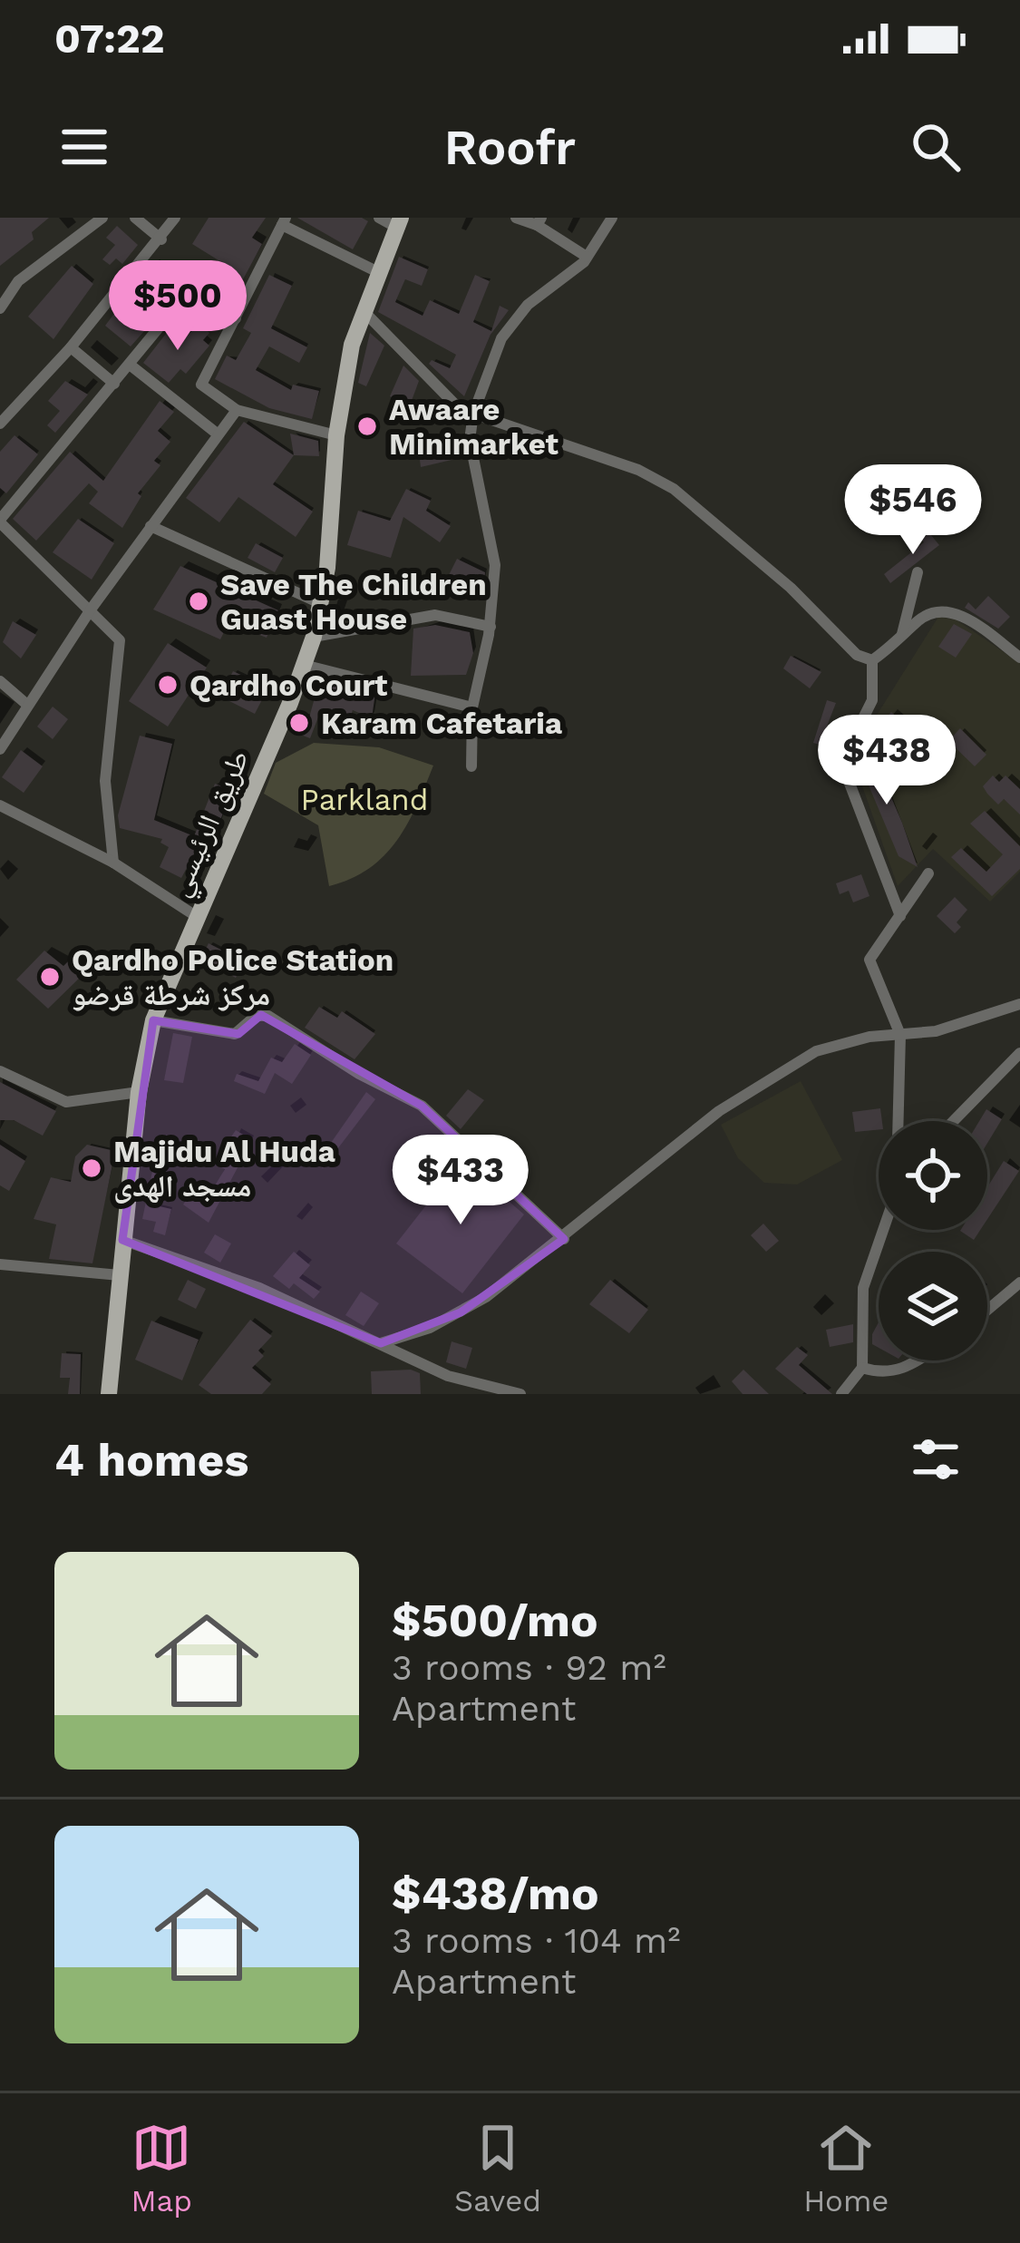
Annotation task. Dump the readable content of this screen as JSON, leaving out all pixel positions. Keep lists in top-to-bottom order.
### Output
{
  "streets": {
    "main road": ["طريق الرئيسي"]
  },
  "parks": ["Parkland"],
  "places": [
    "Awaare Minimarket",
    "Save The Children Guast House",
    "Qardho Court",
    "Karam Cafetaria",
    "Qardho Police Station مركز شرطة قرضو",
    "Majidu Al Huda مسجد الهدى"
  ],
  "page": {
    "status": "07:22",
    "header": "Roofr",
    "price": [
      "$500",
      "$546",
      "$438",
      "$433"
    ],
    "heading": "4 homes",
    "list": [
      {
        "name": "$500/mo",
        "note": "3 rooms · 92 m² · Apartment"
      },
      {
        "name": "$438/mo",
        "note": "3 rooms · 104 m² · Apartment"
      }
    ],
    "tabs": ["Map", "Saved", "Home"]
  }
}
